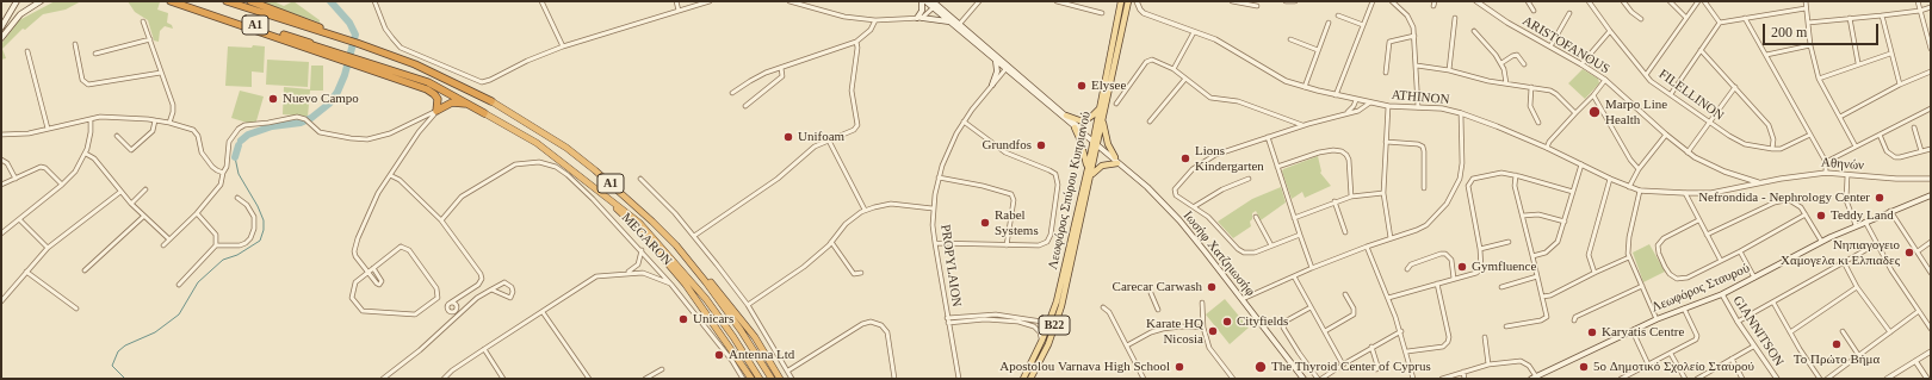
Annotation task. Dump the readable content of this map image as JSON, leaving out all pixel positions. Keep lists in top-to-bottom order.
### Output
{
  "streets": {
    "highway": ["A1"],
    "main road": [
      "Λεωφόρος Σπύρου Κυπριανού",
      "Ιωσήφ Χατζηιωσήφ",
      "Λεωφόρος Σταυρού",
      "B22"
    ],
    "street": [
      "ARISTOFANOUS",
      "FILELLINON",
      "ATHINON",
      "Αθηνών",
      "MEGARON",
      "PROPYLAION",
      "GIANNITSON"
    ]
  },
  "crossings": [
    ["ARISTOFANOUS", "ATHINON"],
    ["ARISTOFANOUS", "Αθηνών"],
    ["ATHINON", "Αθηνών"],
    ["Λεωφόρος Σπύρου Κυπριανού", "Ιωσήφ Χατζηιωσήφ"],
    ["Λεωφόρος Σταυρού", "GIANNITSON"]
  ],
  "places": [
    "Elysee",
    "Nuevo Campo",
    "Marpo Line Health",
    "Unifoam",
    "Grundfos",
    "Lions Kindergarten",
    "Nefrondida - Nephrology Center",
    "Teddy Land",
    "Rabel Systems",
    "Νηπιαγογειο Χαμογελα κι Ελπιαδες",
    "Gymfluence",
    "Carecar Carwash",
    "Unicars",
    "Cityfields",
    "Karate HQ Nicosia",
    "Karyatis Centre",
    "Το Πρώτο Βήμα",
    "Antenna Ltd",
    "Apostolou Varnava High School",
    "The Thyroid Center of Cyprus",
    "5ο Δημοτικό Σχολείο Σταυρού"
  ],
  "scale_bar": "200 m"
}
